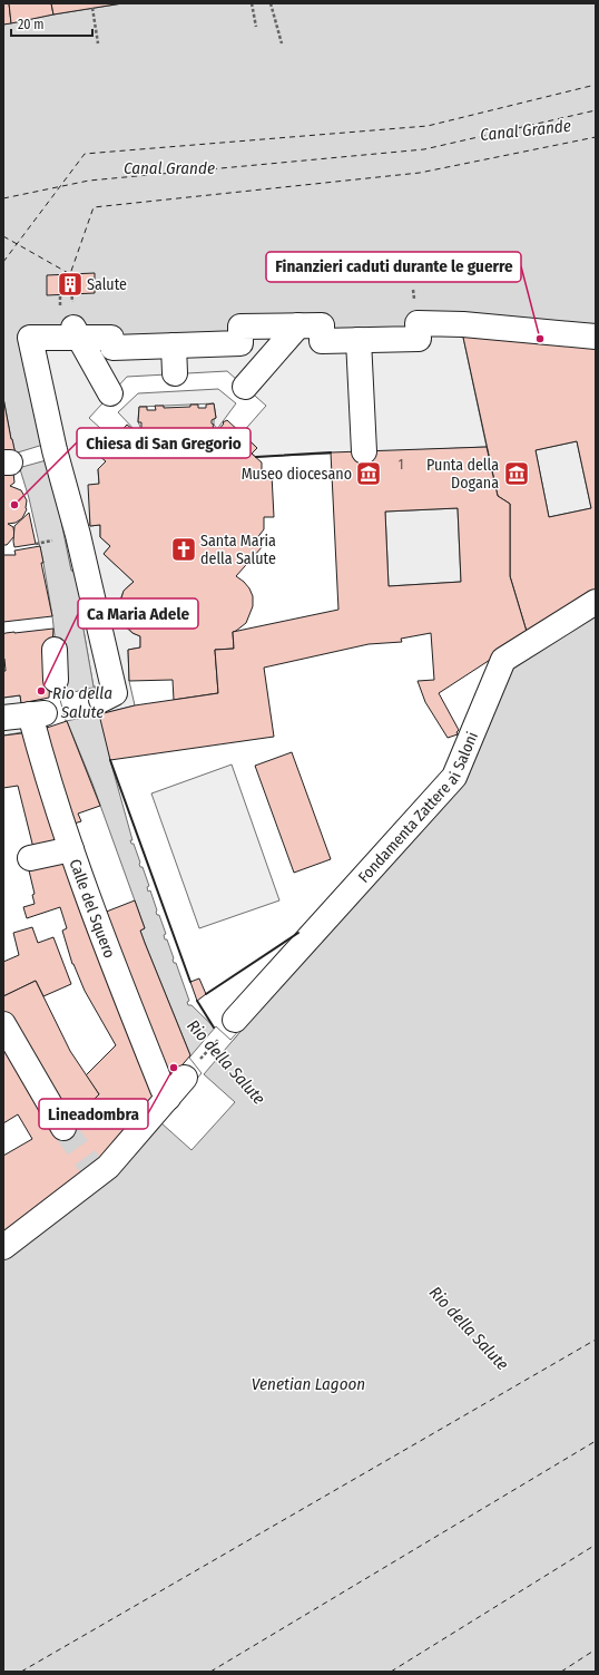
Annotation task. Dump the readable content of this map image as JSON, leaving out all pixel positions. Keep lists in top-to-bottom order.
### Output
{
  "streets": {
    "street": ["Fondamenta Zattere ai Saloni", "Calle del Squero"]
  },
  "water": ["Canal Grande", "Rio della Salute", "Venetian Lagoon"],
  "places": {
    "building": ["Salute"],
    "other": [
      "Finanzieri caduti durante le guerre",
      "Chiesa di San Gregorio",
      "Ca Maria Adele",
      "Lineadombra"
    ],
    "museum": ["Museo diocesano", "Punta della Dogana"],
    "church": ["Santa Maria della Salute"]
  },
  "house_numbers": ["1"],
  "scale_bar": "20 m"
}
